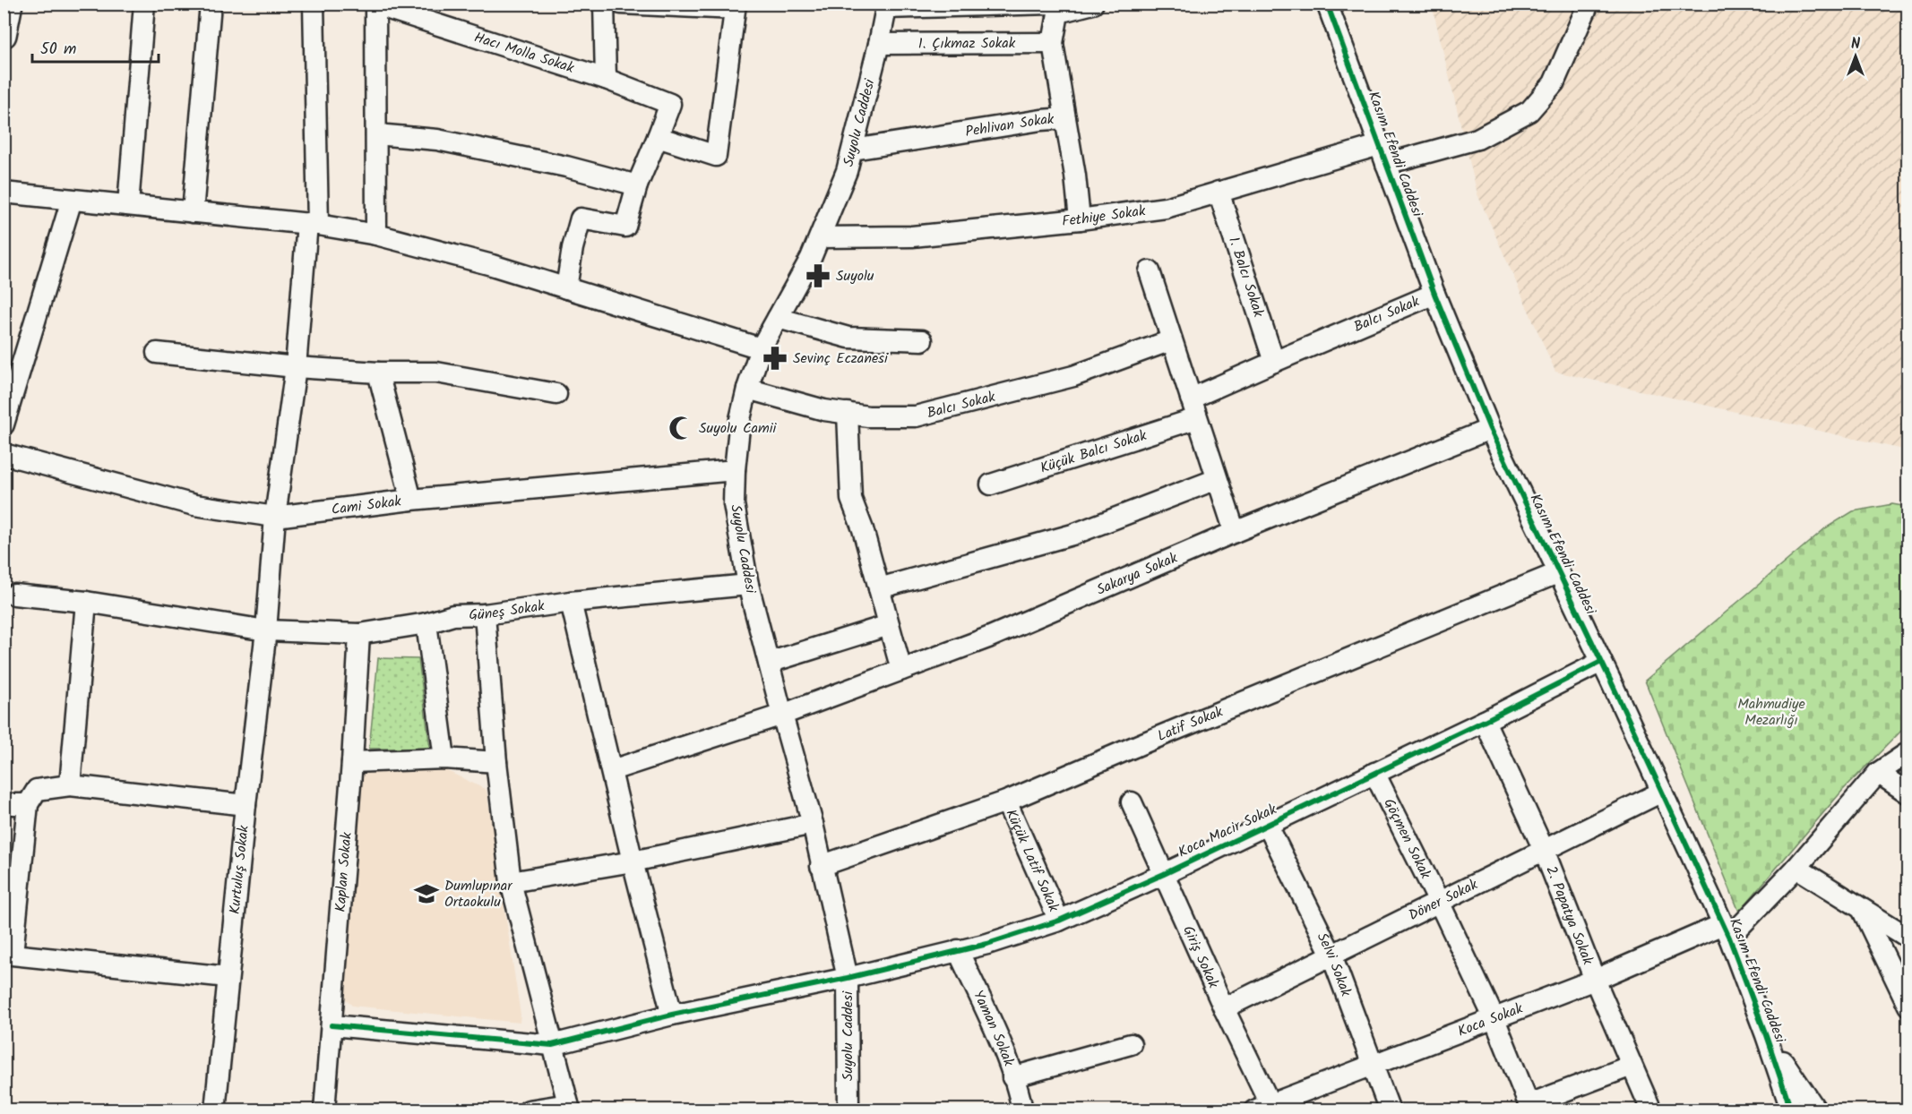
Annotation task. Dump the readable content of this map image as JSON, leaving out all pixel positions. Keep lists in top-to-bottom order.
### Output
{
  "streets": {
    "street": [
      "1. Çıkmaz Sokak",
      "Hacı Molla Sokak",
      "Suyolu Caddesi",
      "Pehlivan Sokak",
      "Kasım Efendi Caddesi",
      "Fethiye Sokak",
      "1. Balcı Sokak",
      "Balcı Sokak",
      "Küçük Balcı Sokak",
      "Cami Sokak",
      "Sakarya Sokak",
      "Güneş Sokak",
      "Latif Sokak",
      "Koca Macir Sokak",
      "Göçmen Sokak",
      "Küçük Latif Sokak",
      "Kurtuluş Sokak",
      "Kaplan Sokak",
      "Döner Sokak",
      "2. Papatya Sokak",
      "Giriş Sokak",
      "Selvi Sokak",
      "Koca Sokak",
      "Yaman Sokak"
    ]
  },
  "crossings": [
    ["1. Çıkmaz Sokak", "Suyolu Caddesi"],
    ["Suyolu Caddesi", "Pehlivan Sokak"],
    ["Suyolu Caddesi", "Fethiye Sokak"],
    ["Suyolu Caddesi", "Balcı Sokak"],
    ["Suyolu Caddesi", "Cami Sokak"],
    ["Suyolu Caddesi", "Sakarya Sokak"],
    ["Suyolu Caddesi", "Güneş Sokak"],
    ["Suyolu Caddesi", "Latif Sokak"],
    ["Suyolu Caddesi", "Koca Macir Sokak"],
    ["Pehlivan Sokak", "Fethiye Sokak"],
    ["Kasım Efendi Caddesi", "Fethiye Sokak"],
    ["Kasım Efendi Caddesi", "Balcı Sokak"],
    ["Kasım Efendi Caddesi", "Sakarya Sokak"],
    ["Kasım Efendi Caddesi", "Latif Sokak"],
    ["Kasım Efendi Caddesi", "Koca Macir Sokak"],
    ["Kasım Efendi Caddesi", "Döner Sokak"],
    ["Kasım Efendi Caddesi", "Koca Sokak"],
    ["Fethiye Sokak", "1. Balcı Sokak"],
    ["1. Balcı Sokak", "Balcı Sokak"],
    ["Cami Sokak", "Kurtuluş Sokak"],
    ["Güneş Sokak", "Kurtuluş Sokak"],
    ["Güneş Sokak", "Kaplan Sokak"],
    ["Latif Sokak", "Küçük Latif Sokak"],
    ["Koca Macir Sokak", "Göçmen Sokak"],
    ["Koca Macir Sokak", "Küçük Latif Sokak"],
    ["Koca Macir Sokak", "Kaplan Sokak"],
    ["Koca Macir Sokak", "2. Papatya Sokak"],
    ["Koca Macir Sokak", "Giriş Sokak"],
    ["Koca Macir Sokak", "Selvi Sokak"],
    ["Koca Macir Sokak", "Yaman Sokak"],
    ["Göçmen Sokak", "Döner Sokak"],
    ["Göçmen Sokak", "Koca Sokak"],
    ["Döner Sokak", "2. Papatya Sokak"],
    ["Döner Sokak", "Giriş Sokak"],
    ["Döner Sokak", "Selvi Sokak"],
    ["2. Papatya Sokak", "Koca Sokak"],
    ["Giriş Sokak", "Koca Sokak"],
    ["Selvi Sokak", "Koca Sokak"]
  ],
  "parks": ["Mahmudiye Mezarlığı"],
  "places": {
    "pharmacy": ["Suyolu", "Sevinç Eczanesi"],
    "mosque": ["Suyolu Camii"],
    "school or university": ["Dumlupınar Ortaokulu"]
  },
  "scale_bar": "50 m",
  "north": "top"
}
